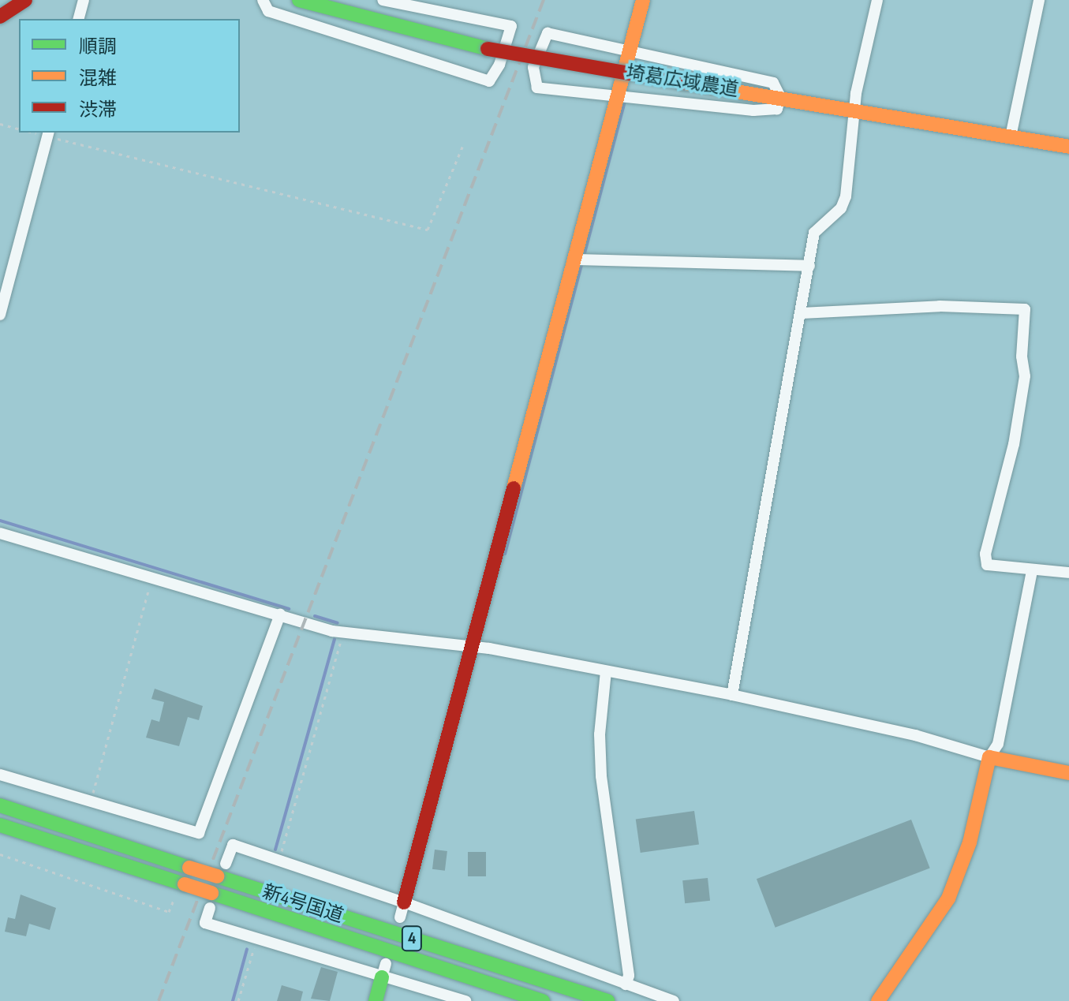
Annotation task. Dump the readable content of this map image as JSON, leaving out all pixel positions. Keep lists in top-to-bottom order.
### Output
{
  "streets": {
    "main road": ["埼葛広域農道", "新4号国道", "4"]
  },
  "legend": ["順調", "混雑", "渋滞"]
}
